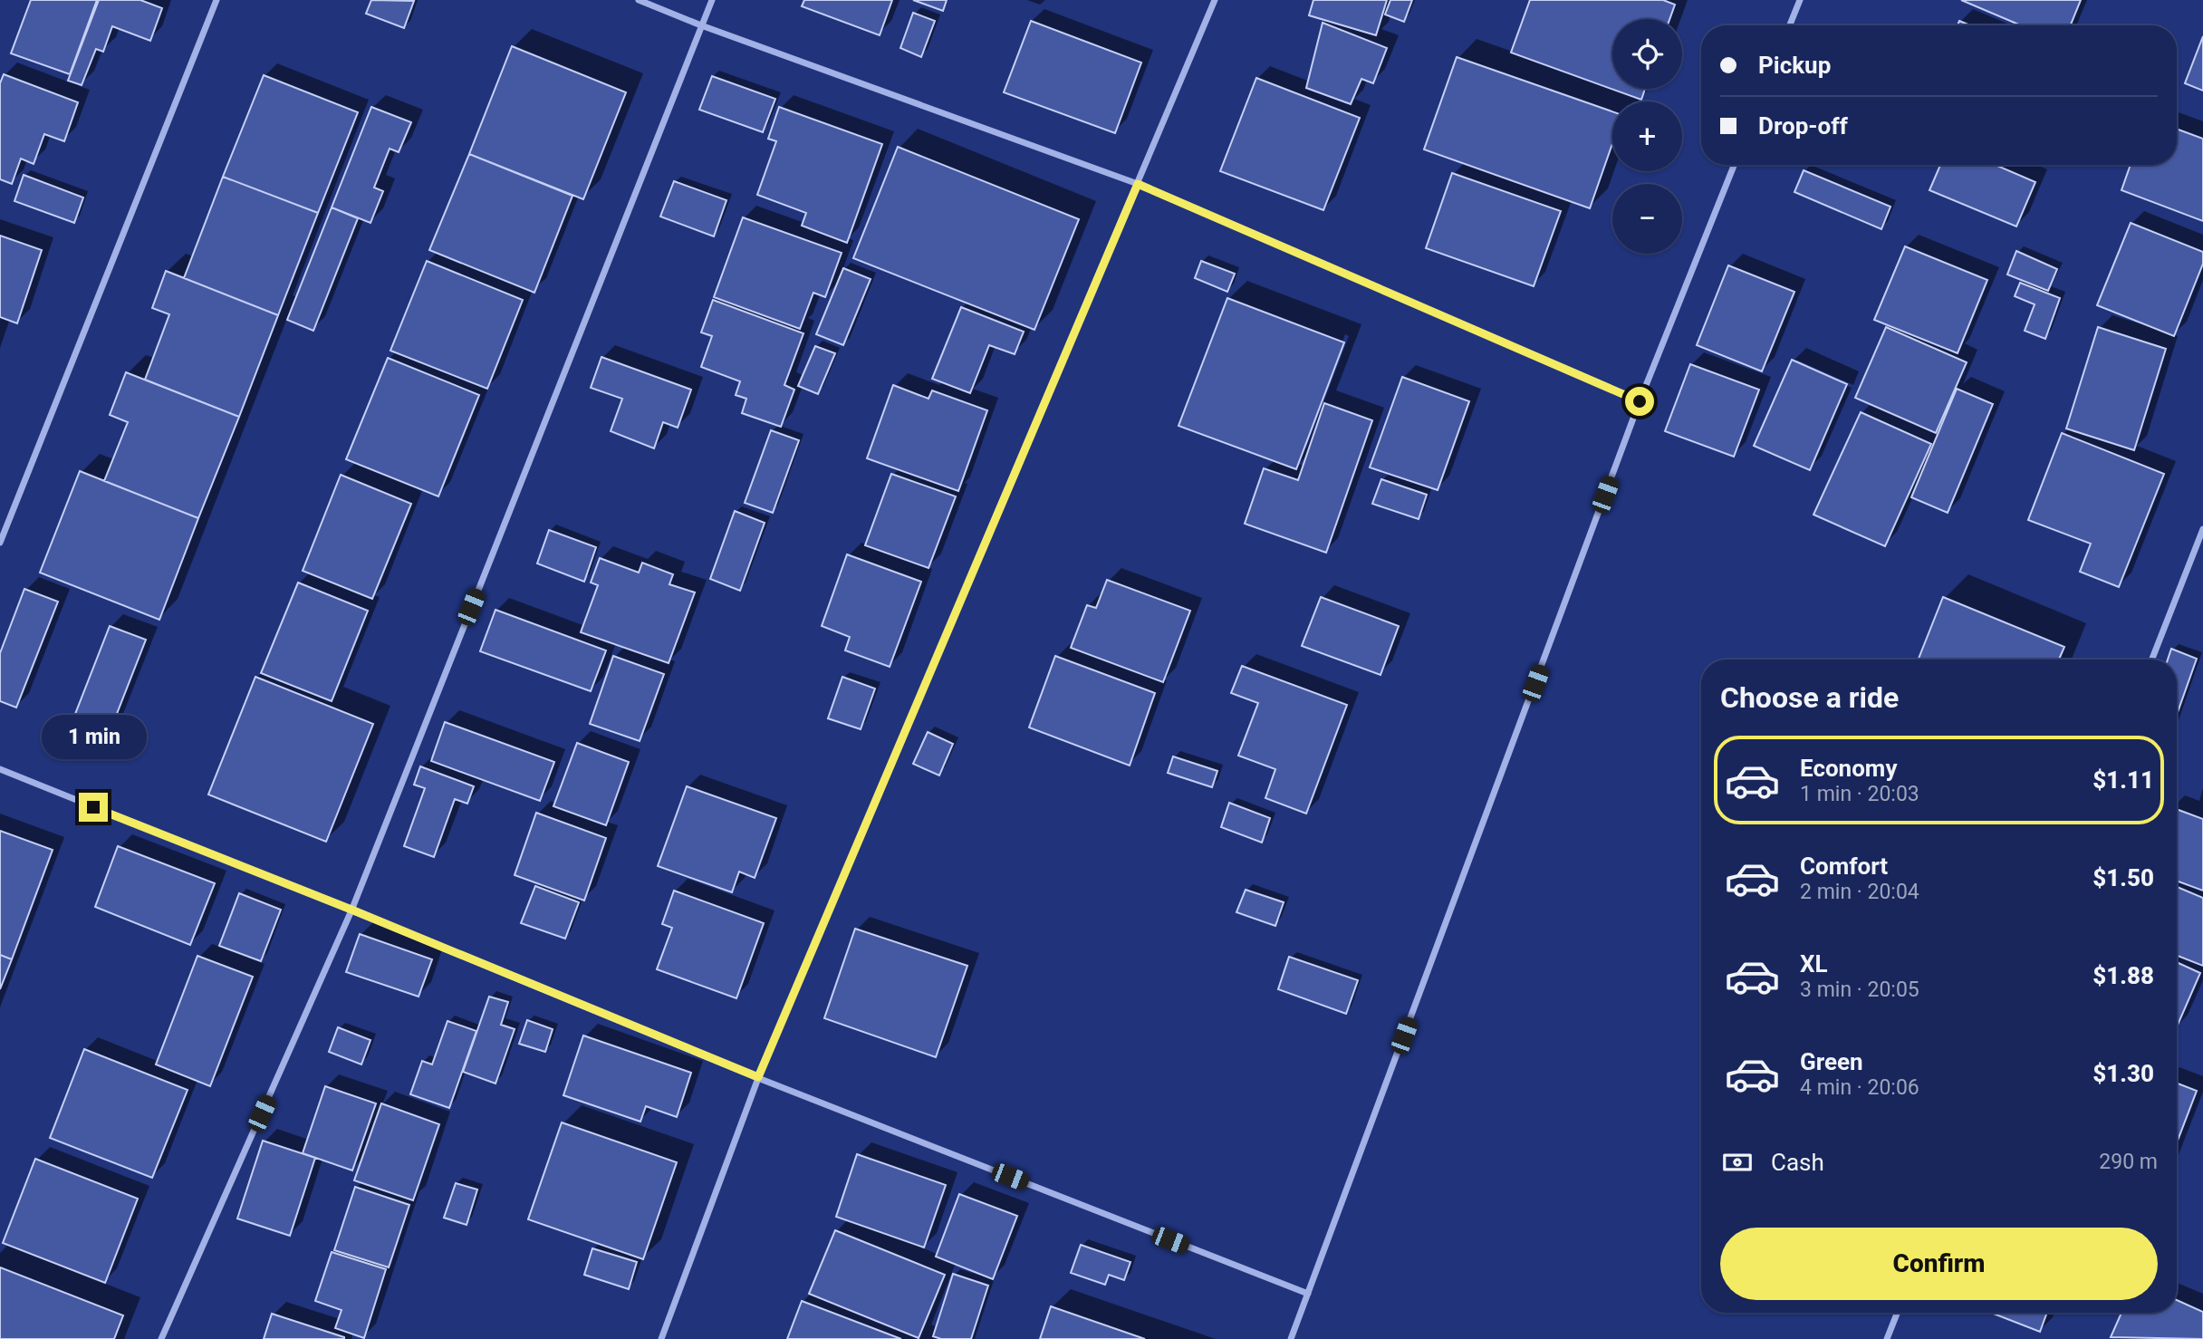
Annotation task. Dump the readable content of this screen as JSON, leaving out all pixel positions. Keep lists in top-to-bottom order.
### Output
{
  "page": {
    "map_buttons": ["+", "−"],
    "banner": ["Pickup", "Drop-off"],
    "heading": "Choose a ride",
    "bubble": "1 min",
    "list": [
      {
        "name": "Economy",
        "note": "1 min · 20:03",
        "value": "$1.11"
      },
      {
        "name": "Comfort",
        "note": "2 min · 20:04",
        "value": "$1.50"
      },
      {
        "name": "XL",
        "note": "3 min · 20:05",
        "value": "$1.88"
      },
      {
        "name": "Green",
        "note": "4 min · 20:06",
        "value": "$1.30"
      }
    ],
    "pay": ["Cash", "290 m"],
    "buttons": "Confirm"
  }
}
